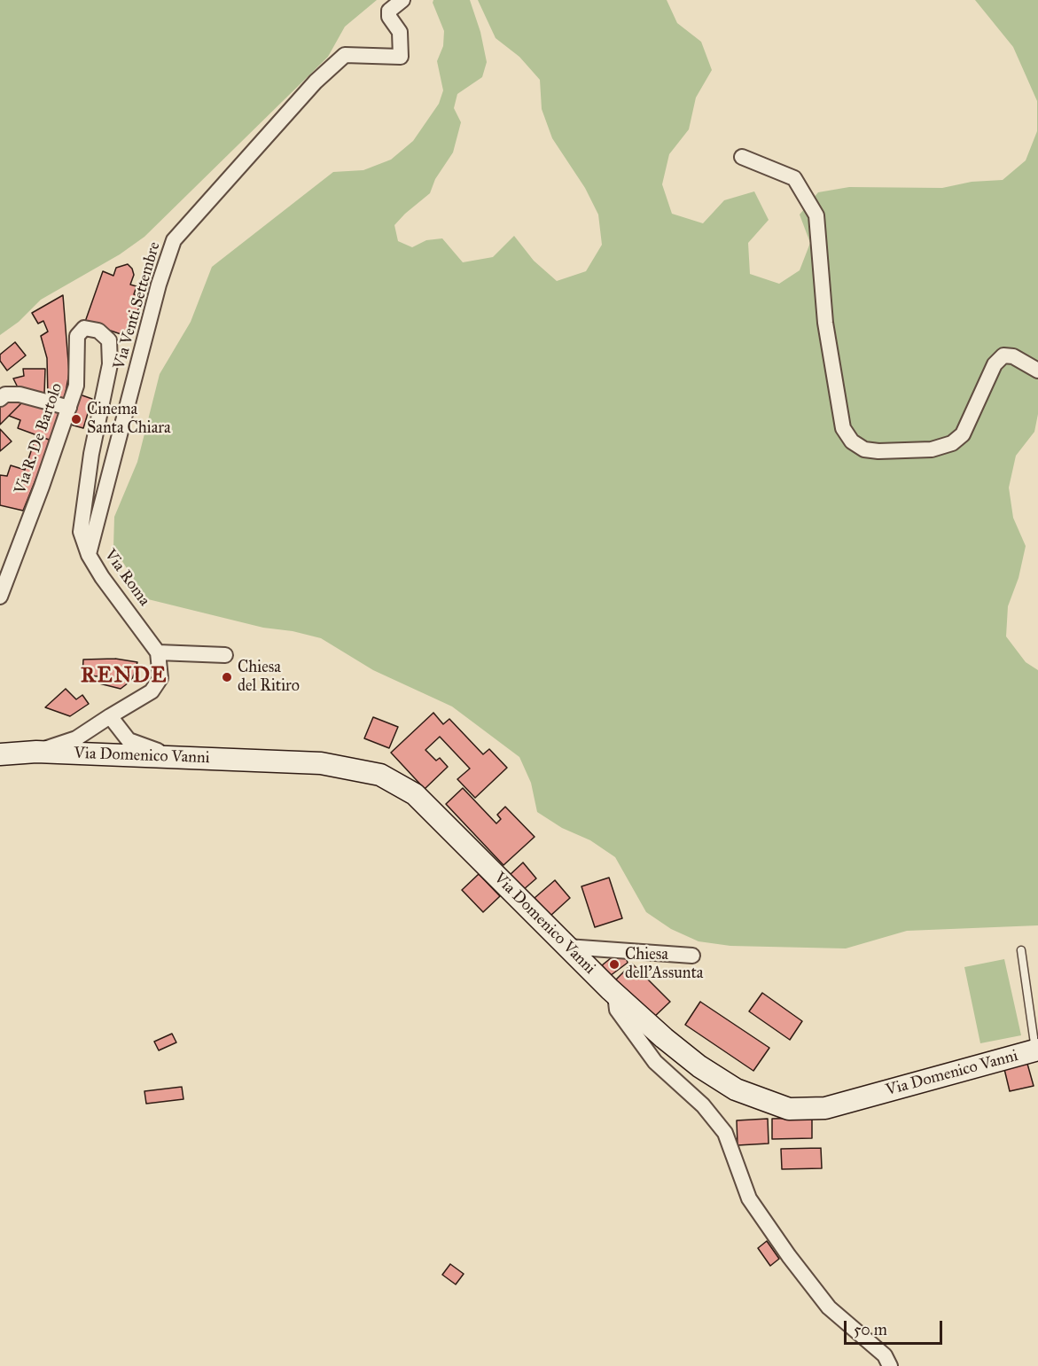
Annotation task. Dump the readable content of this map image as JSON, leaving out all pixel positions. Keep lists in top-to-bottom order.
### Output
{
  "streets": {
    "main road": ["Via Domenico Vanni"],
    "street": ["Via Venti Settembre", "Via R. De Bartolo", "Via Roma"]
  },
  "crossings": [
    ["Via Venti Settembre", "Via Roma"],
    ["Via R. De Bartolo", "Via Roma"]
  ],
  "districts": ["RENDE"],
  "places": ["Cinema Santa Chiara", "Chiesa del Ritiro", "Chiesa dell'Assunta"],
  "scale_bar": "50 m"
}
